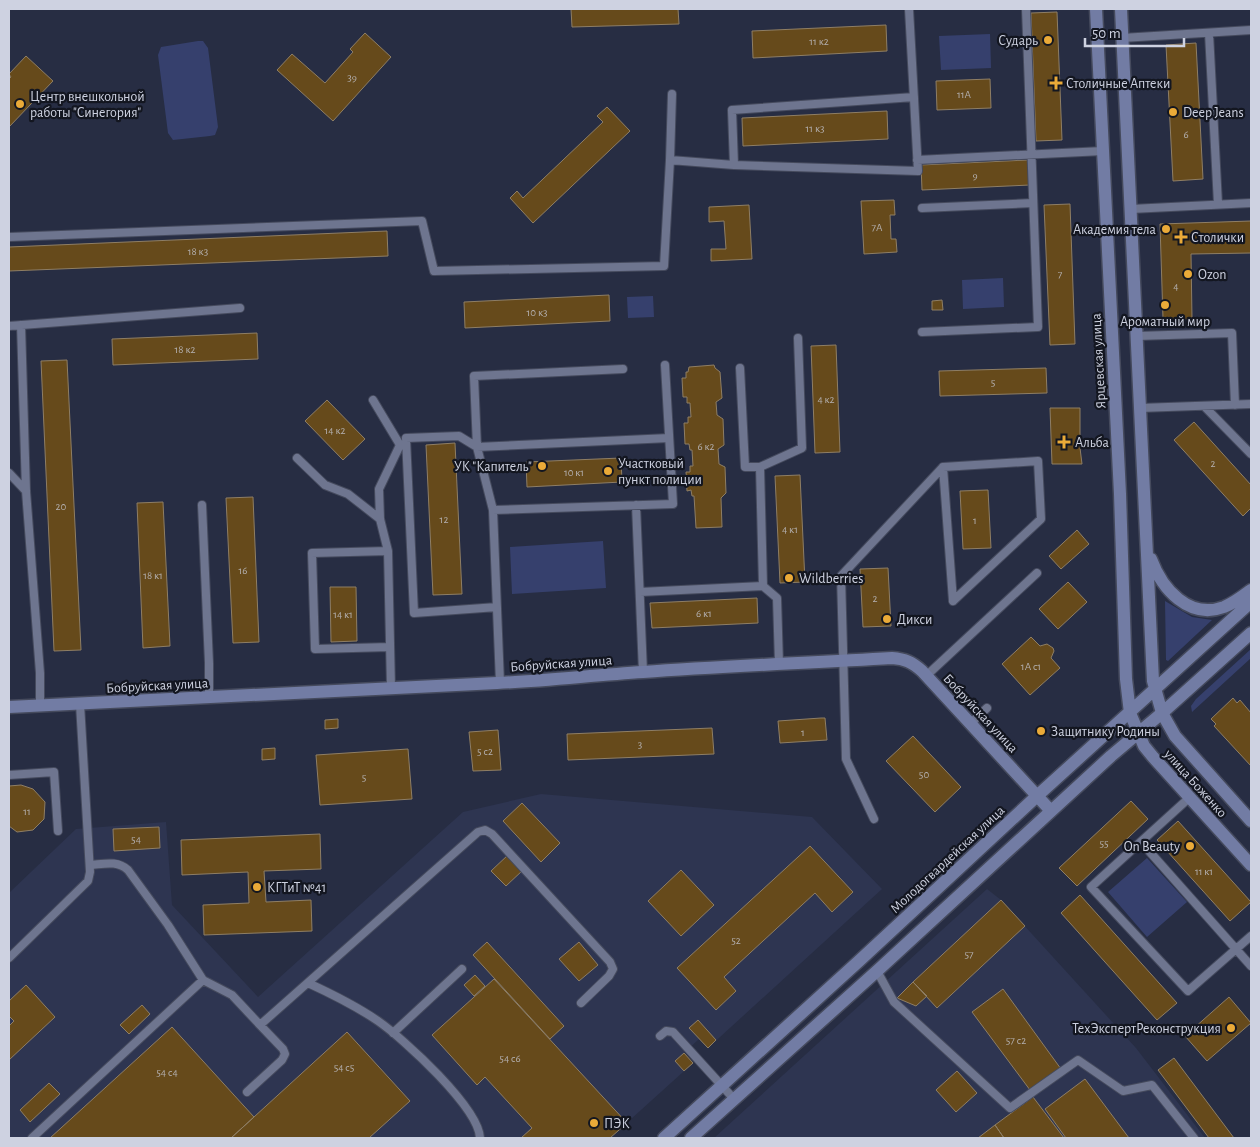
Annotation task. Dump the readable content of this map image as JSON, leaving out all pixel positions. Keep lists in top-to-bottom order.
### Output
{
  "streets": {
    "main road": [
      "Ярцевская улица",
      "Бобруйская улица",
      "улица Боженко",
      "Молодогвардейская улица"
    ]
  },
  "crossings": [
    ["Ярцевская улица", "улица Боженко"],
    ["Ярцевская улица", "Молодогвардейская улица"],
    ["Бобруйская улица", "Молодогвардейская улица"],
    ["улица Боженко", "Молодогвардейская улица"]
  ],
  "places": {
    "other": [
      "Сударь",
      "Центр внешкольной работы \"Синегория\"",
      "Deep Jeans",
      "Академия тела",
      "Ozon",
      "Ароматный мир",
      "УК \"Капитель\"",
      "Участковый пункт полиции",
      "Wildberries",
      "Дикси",
      "Защитнику Родины",
      "On Beauty",
      "КГТиТ №41",
      "ТехЭкспертРеконструкция",
      "ПЭК"
    ],
    "health": ["Столичные Аптеки", "Столички", "Альба"]
  },
  "house_numbers": [
    "11 к2",
    "39",
    "11А",
    "11 к3",
    "6",
    "9",
    "7А",
    "18 к3",
    "7",
    "4",
    "10 к3",
    "18 к2",
    "5",
    "4 к2",
    "14 к2",
    "6 к2",
    "2",
    "10 к1",
    "20",
    "12",
    "1",
    "4 к1",
    "16",
    "18 к1",
    "2",
    "6 к1",
    "14 к1",
    "1А с1",
    "1",
    "3",
    "5 с2",
    "50",
    "5",
    "11",
    "54",
    "55",
    "11 к1",
    "52",
    "57",
    "57 с2",
    "54 с6",
    "54 с5",
    "54 с4"
  ],
  "scale_bar": "50 m"
}
